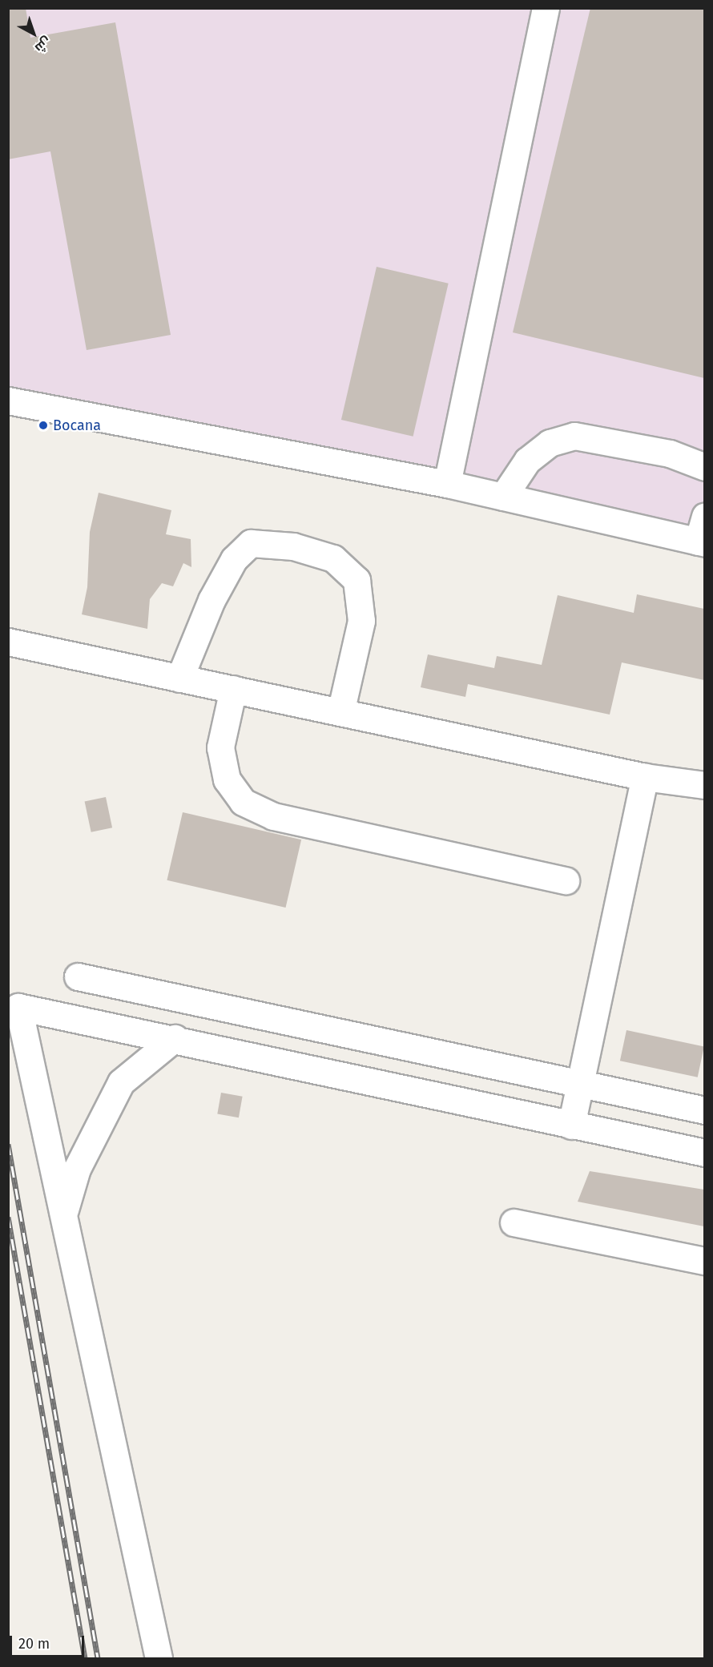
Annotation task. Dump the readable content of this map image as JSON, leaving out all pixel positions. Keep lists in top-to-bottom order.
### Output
{
  "places": ["Bocana"],
  "scale_bar": "20 m",
  "north": "bottom right"
}
